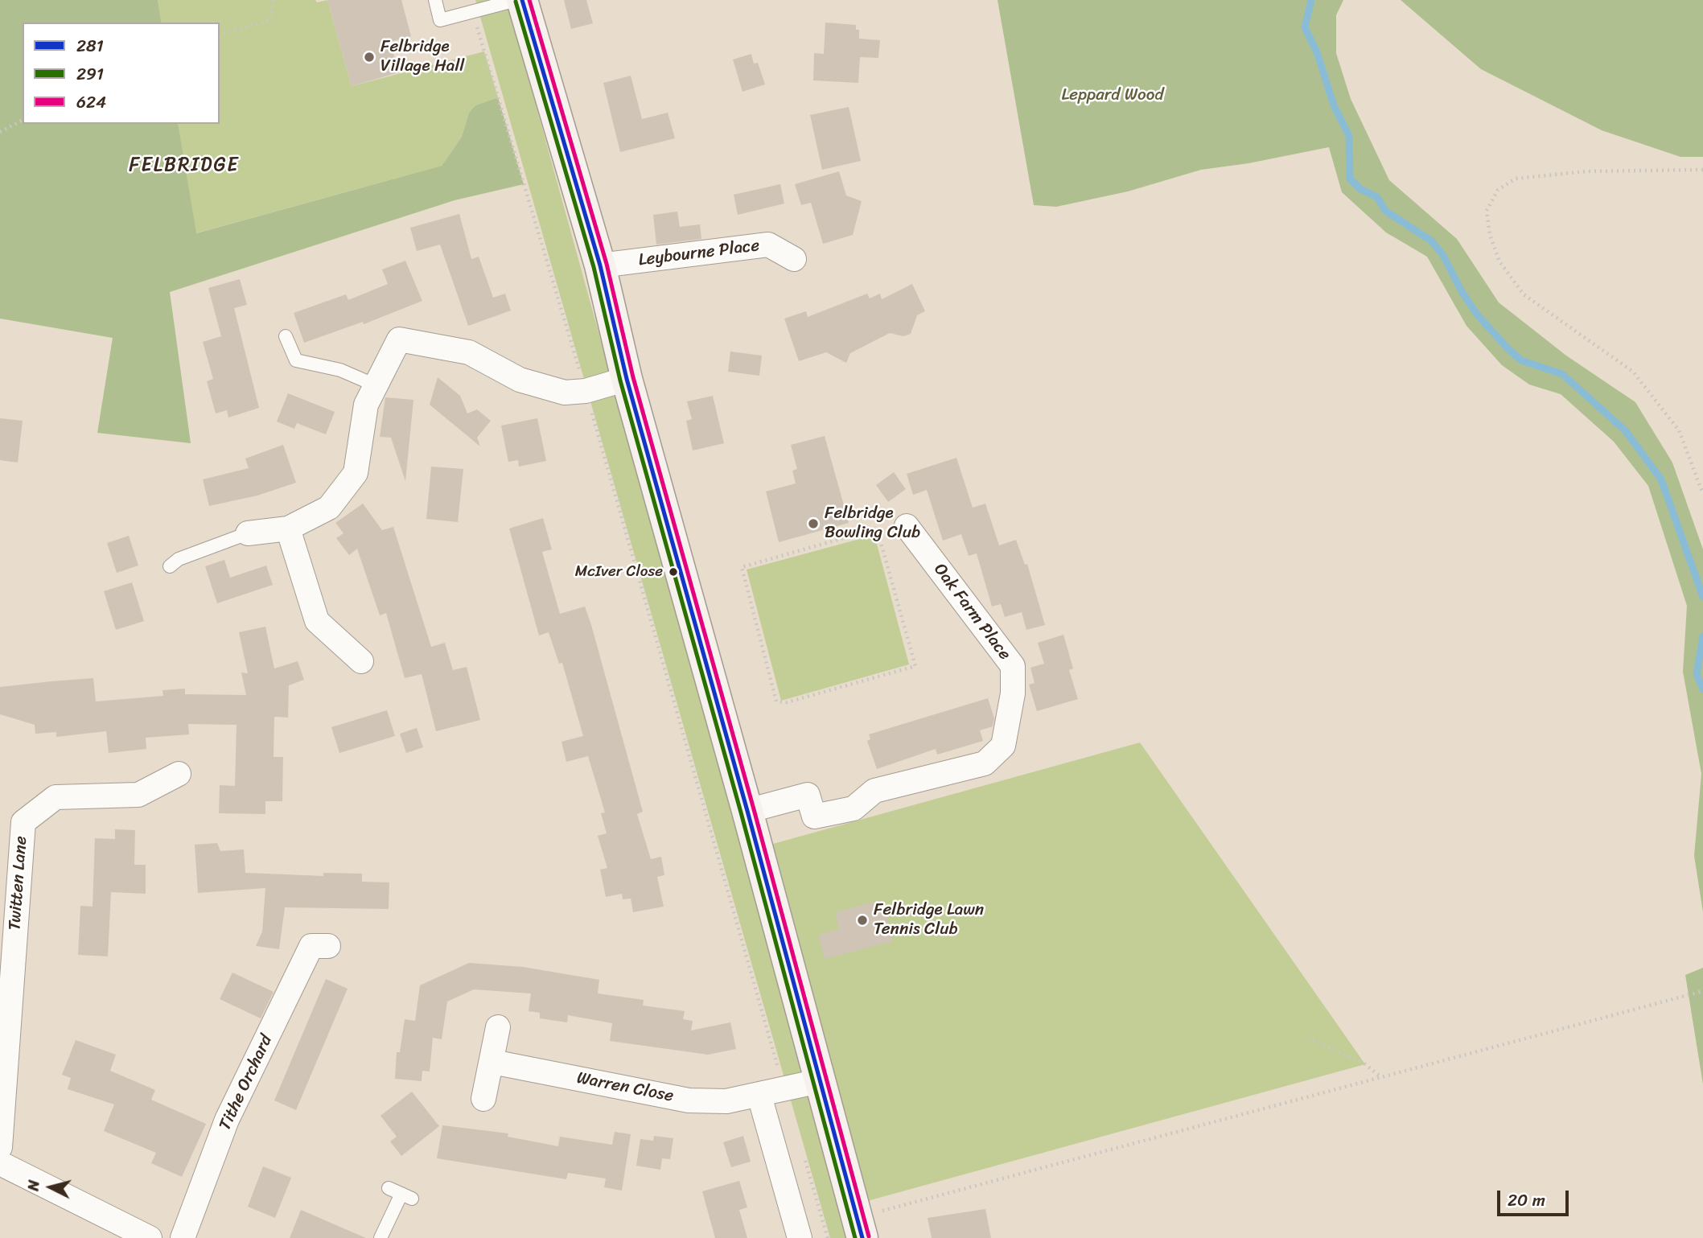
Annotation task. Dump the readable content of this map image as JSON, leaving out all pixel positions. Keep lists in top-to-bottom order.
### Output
{
  "streets": {
    "street": [
      "Leybourne Place",
      "Oak Farm Place",
      "Twitten Lane",
      "Tithe Orchard",
      "Warren Close"
    ]
  },
  "districts": ["FELBRIDGE"],
  "parks": ["Leppard Wood"],
  "places": [
    "Felbridge Village Hall",
    "Felbridge Bowling Club",
    "McIver Close",
    "Felbridge Lawn Tennis Club"
  ],
  "lines": ["transit line 281", "transit line 624", "transit line 291"],
  "legend": ["281", "291", "624"],
  "scale_bar": "20 m",
  "north": "left"
}
